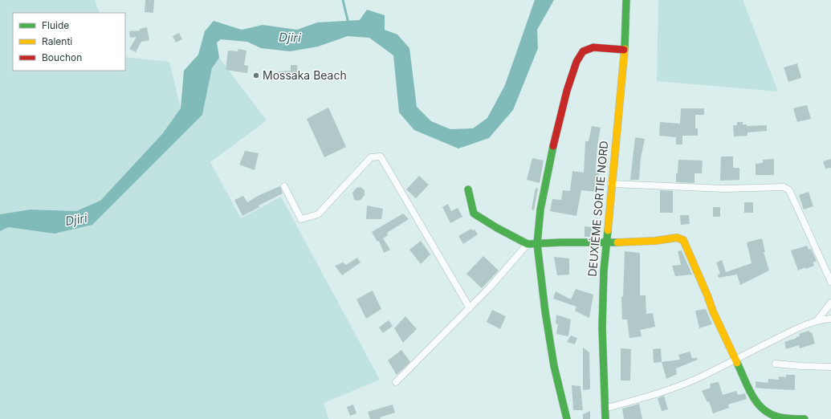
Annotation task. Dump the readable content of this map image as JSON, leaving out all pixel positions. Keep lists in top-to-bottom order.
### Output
{
  "streets": {
    "street": ["DEUXIÈME SORTIE NORD"]
  },
  "water": ["Djiri"],
  "places": ["Mossaka Beach"],
  "legend": ["Fluide", "Ralenti", "Bouchon"]
}
